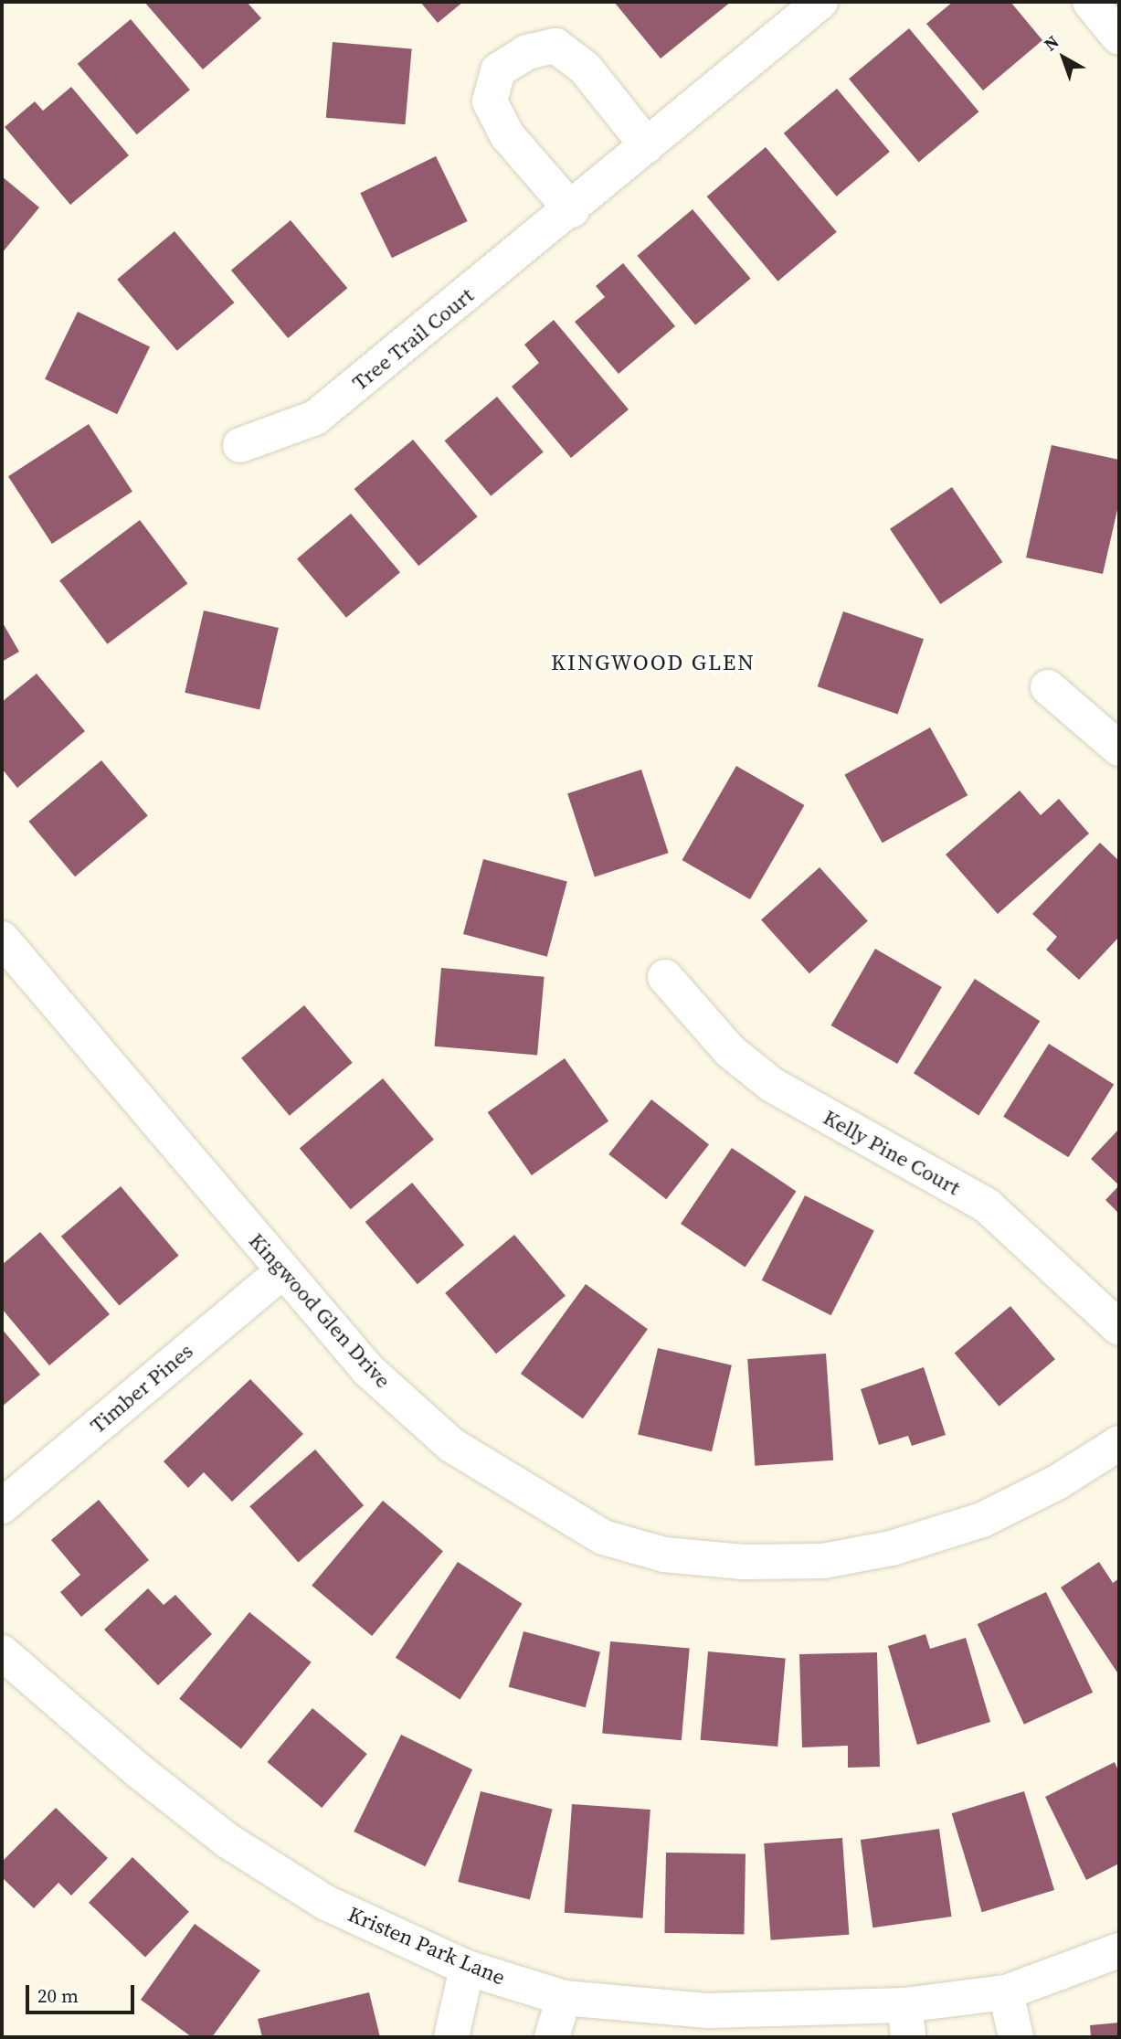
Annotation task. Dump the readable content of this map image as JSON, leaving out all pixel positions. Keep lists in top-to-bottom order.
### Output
{
  "streets": {
    "street": [
      "Tree Trail Court",
      "Kelly Pine Court",
      "Kingwood Glen Drive",
      "Timber Pines",
      "Kristen Park Lane"
    ]
  },
  "crossings": [
    ["Kingwood Glen Drive", "Timber Pines"]
  ],
  "districts": ["KINGWOOD GLEN"],
  "scale_bar": "20 m",
  "north": "top left"
}
